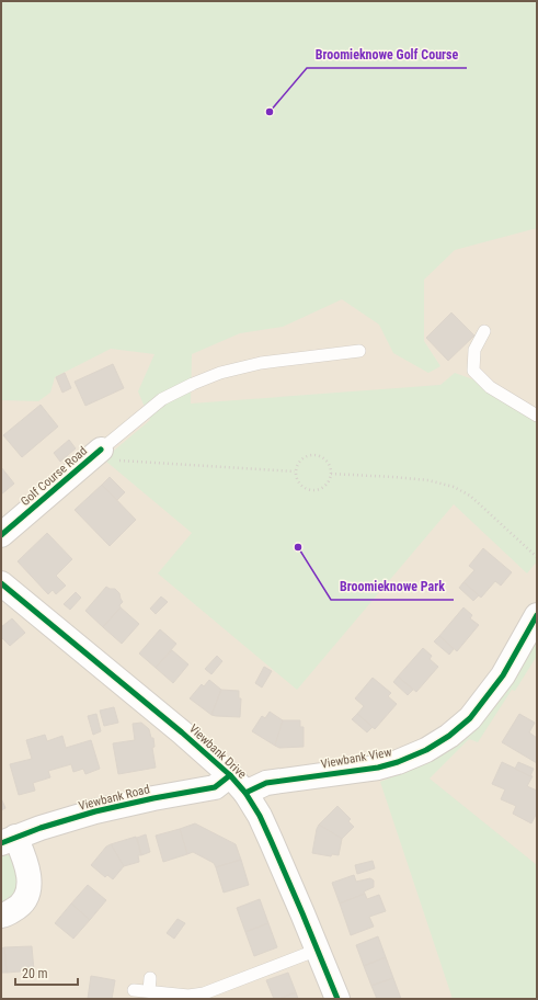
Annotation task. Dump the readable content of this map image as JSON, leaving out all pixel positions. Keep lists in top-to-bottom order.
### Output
{
  "streets": {
    "street": [
      "Golf Course Road",
      "Viewbank Drive",
      "Viewbank View",
      "Viewbank Road"
    ]
  },
  "crossings": [
    ["Viewbank Drive", "Viewbank View"],
    ["Viewbank Drive", "Viewbank Road"]
  ],
  "places": ["Broomieknowe Golf Course", "Broomieknowe Park"],
  "scale_bar": "20 m"
}
